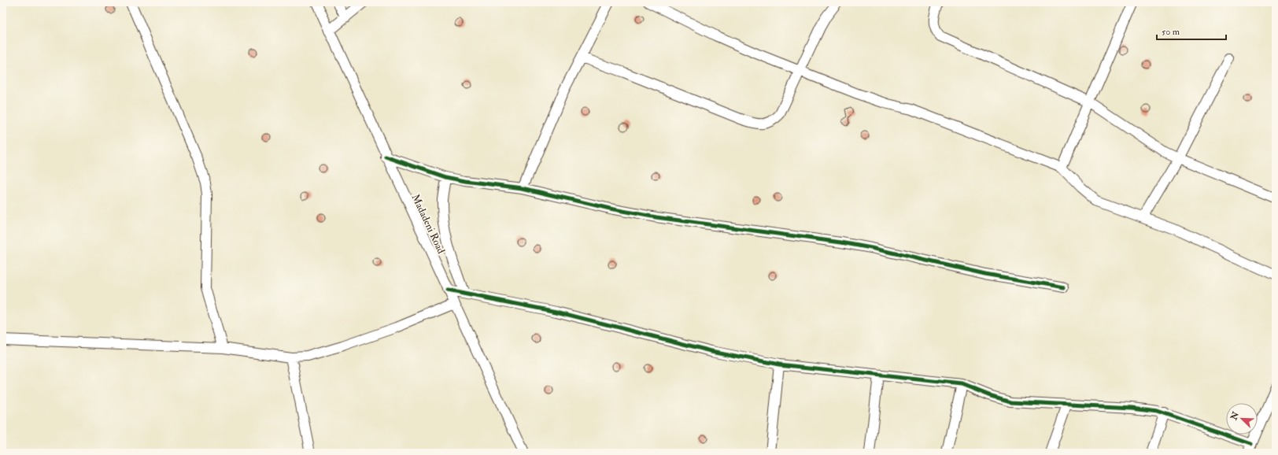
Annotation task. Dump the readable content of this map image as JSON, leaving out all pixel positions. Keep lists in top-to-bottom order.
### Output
{
  "streets": {
    "street": ["Madadeni Road"]
  },
  "scale_bar": "50 m",
  "north": "top left"
}
